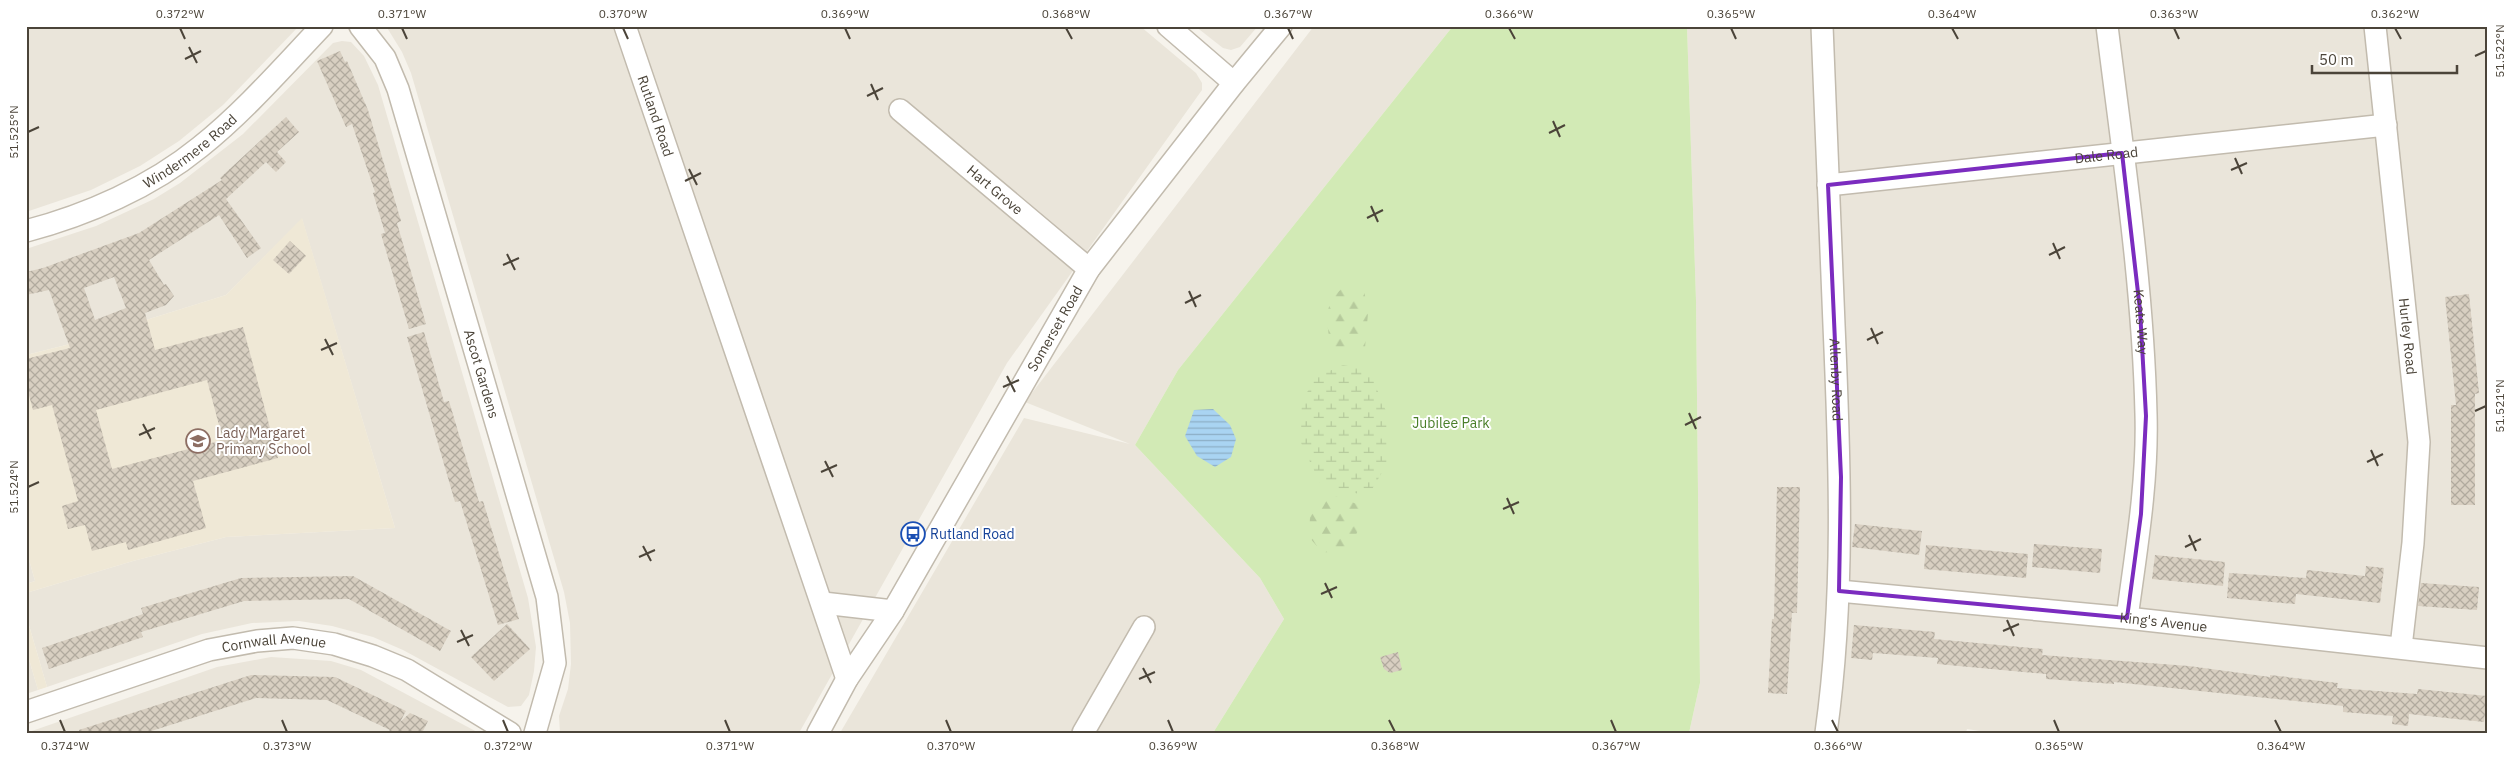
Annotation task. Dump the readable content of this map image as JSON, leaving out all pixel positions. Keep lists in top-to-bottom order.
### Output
{
  "streets": {
    "street": [
      "Rutland Road",
      "Windermere Road",
      "Dale Road",
      "Hart Grove",
      "Keats Way",
      "Somerset Road",
      "Hurley Road",
      "Ascot Gardens",
      "Allenby Road",
      "King's Avenue",
      "Cornwall Avenue"
    ]
  },
  "crossings": [
    ["Rutland Road", "Somerset Road"],
    ["Dale Road", "Keats Way"],
    ["Dale Road", "Hurley Road"],
    ["Dale Road", "Allenby Road"],
    ["Hart Grove", "Somerset Road"],
    ["Keats Way", "King's Avenue"],
    ["Hurley Road", "King's Avenue"],
    ["Allenby Road", "King's Avenue"]
  ],
  "parks": ["Jubilee Park"],
  "places": {
    "school or university": ["Lady Margaret Primary School"],
    "bus stop": ["Rutland Road"]
  },
  "scale_bar": "50 m",
  "coordinates": [
    "0.372°W",
    "0.371°W",
    "0.370°W",
    "0.369°W",
    "0.368°W",
    "0.367°W",
    "0.366°W",
    "0.365°W",
    "0.364°W",
    "0.363°W",
    "0.362°W",
    "51.522°N",
    "51.525°N",
    "51.521°N",
    "51.524°N",
    "0.374°W",
    "0.373°W"
  ]
}
